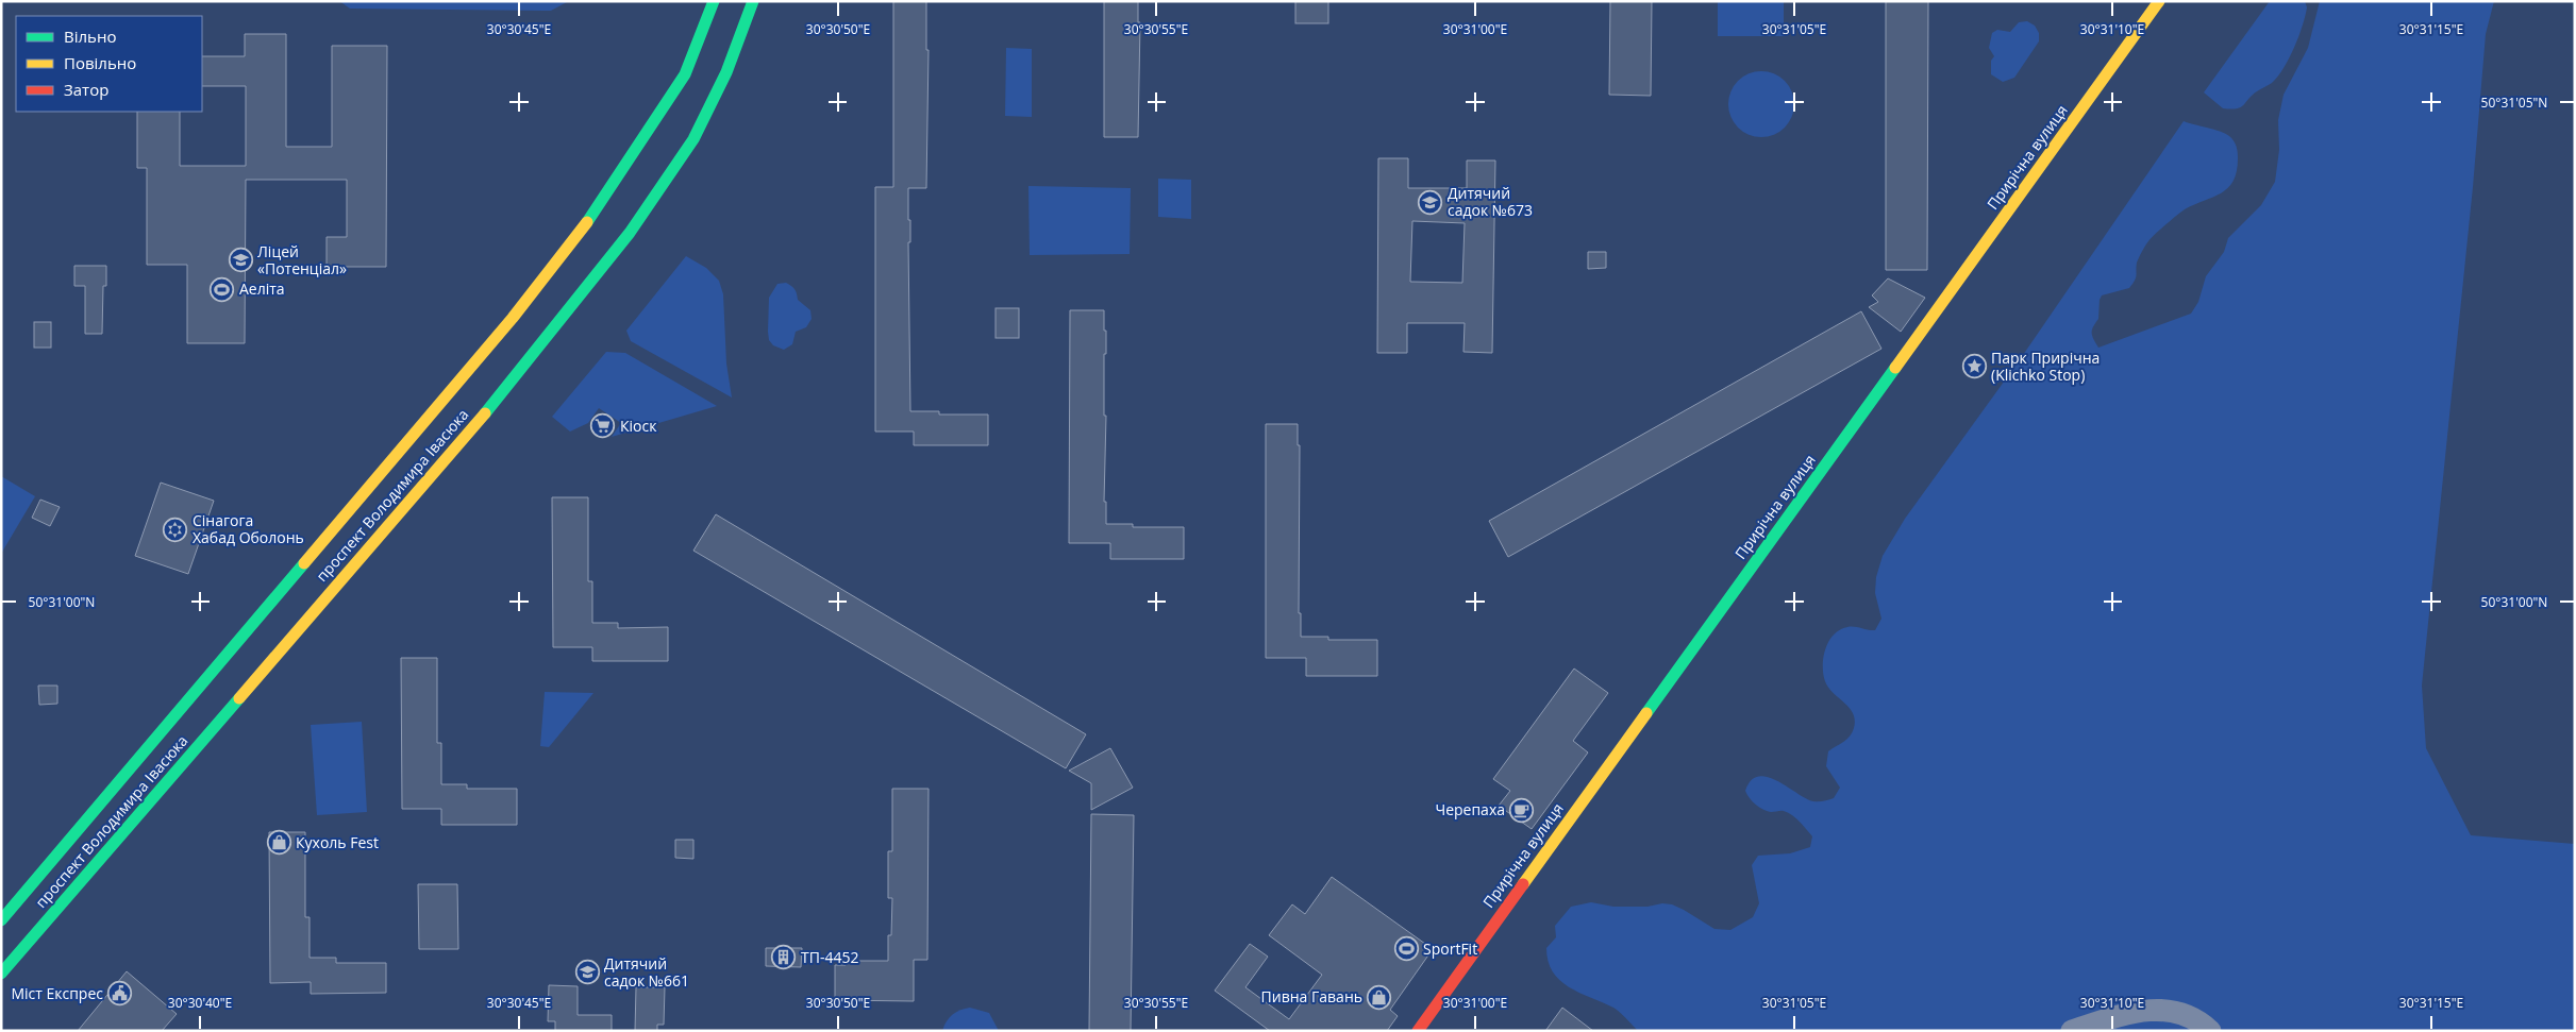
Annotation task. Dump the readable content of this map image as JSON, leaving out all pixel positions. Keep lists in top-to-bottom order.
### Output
{
  "streets": {
    "main road": ["Прирічна вулиця", "проспект Володимира Івасюка"]
  },
  "places": {
    "school or university": ["Дитячий садок №673", "Ліцей «Потенціал»", "Дитячий садок №661"],
    "sports": ["Аеліта", "SportFit"],
    "place": ["Парк Прирічна (Klichko Stop)"],
    "supermarket": ["Кіоск"],
    "synagogue": ["Сінагога Хабад Оболонь"],
    "cafe": ["Черепаха"],
    "shop": ["Кухоль Fest", "Пивна Гавань"],
    "building": ["ТП-4452"],
    "public building": ["Міст Експрес"]
  },
  "legend": ["Вільно", "Повільно", "Затор"],
  "coordinates": [
    "30°30'45\"E",
    "30°30'50\"E",
    "30°30'55\"E",
    "30°31'00\"E",
    "30°31'05\"E",
    "30°31'10\"E",
    "30°31'15\"E",
    "50°31'05\"N",
    "50°31'00\"N",
    "30°30'40\"E"
  ]
}
